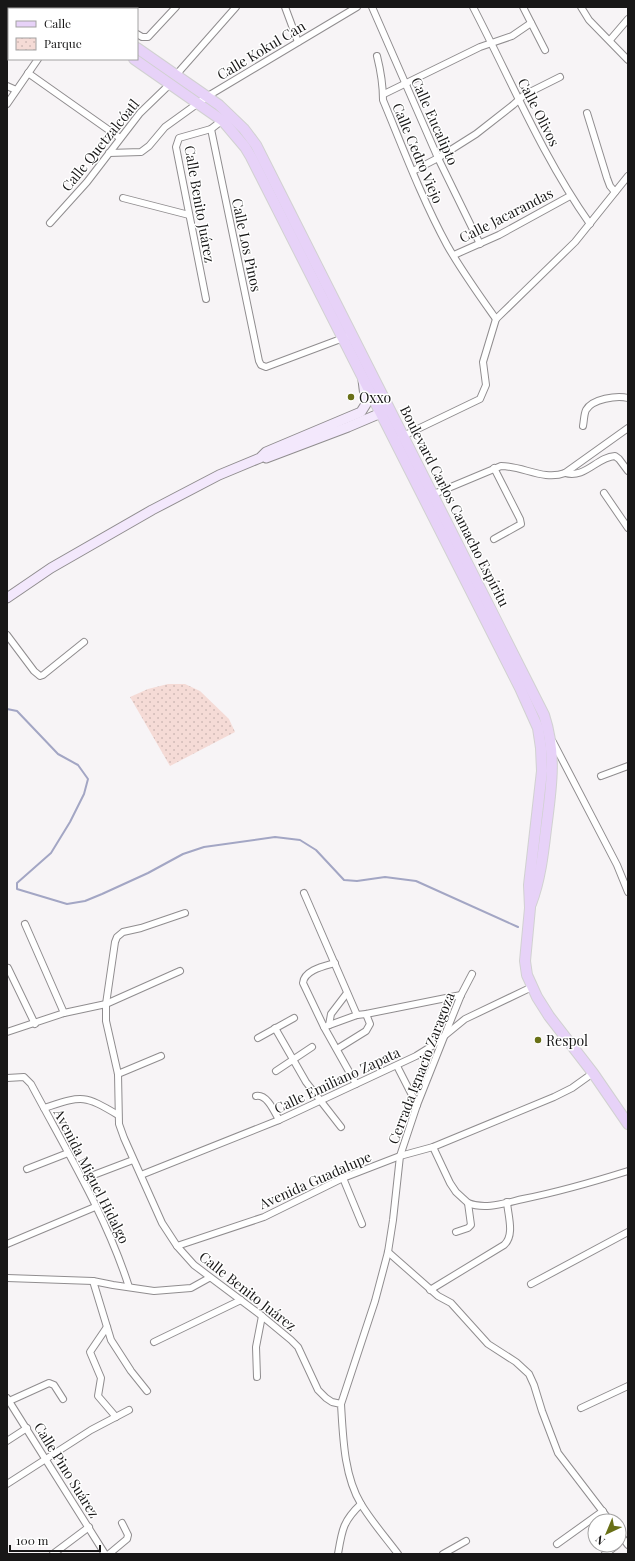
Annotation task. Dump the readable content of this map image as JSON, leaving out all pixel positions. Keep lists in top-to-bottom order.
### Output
{
  "streets": {
    "main road": ["Boulevard Carlos Camacho Espíritu"],
    "street": [
      "Calle Kokul Can",
      "Calle Olivos",
      "Calle Eucalipto",
      "Calle Quetzalcóatl",
      "Calle Cedro Viejo",
      "Calle Benito Juárez",
      "Calle Jacarandas",
      "Calle Los Pinos",
      "Cerrada Ignacio Zaragoza",
      "Calle Emiliano Zapata",
      "Avenida Miguel Hidalgo",
      "Avenida Guadalupe",
      "Calle Pino Suárez"
    ]
  },
  "crossings": [
    ["Calle Kokul Can", "Calle Quetzalcóatl"],
    ["Calle Kokul Can", "Boulevard Carlos Camacho Espíritu"],
    ["Calle Olivos", "Calle Cedro Viejo"],
    ["Calle Olivos", "Calle Jacarandas"],
    ["Calle Eucalipto", "Calle Cedro Viejo"],
    ["Calle Eucalipto", "Calle Jacarandas"],
    ["Calle Quetzalcóatl", "Boulevard Carlos Camacho Espíritu"],
    ["Calle Cedro Viejo", "Calle Jacarandas"],
    ["Calle Benito Juárez", "Calle Los Pinos"],
    ["Calle Benito Juárez", "Boulevard Carlos Camacho Espíritu"],
    ["Calle Benito Juárez", "Cerrada Ignacio Zaragoza"],
    ["Calle Benito Juárez", "Calle Emiliano Zapata"],
    ["Calle Benito Juárez", "Avenida Guadalupe"],
    ["Calle Los Pinos", "Boulevard Carlos Camacho Espíritu"],
    ["Boulevard Carlos Camacho Espíritu", "Calle Emiliano Zapata"],
    ["Boulevard Carlos Camacho Espíritu", "Avenida Guadalupe"],
    ["Cerrada Ignacio Zaragoza", "Calle Emiliano Zapata"],
    ["Cerrada Ignacio Zaragoza", "Avenida Guadalupe"]
  ],
  "places": ["Oxxo", "Respol"],
  "legend": ["Calle", "Parque"],
  "scale_bar": "100 m",
  "north": "bottom left"
}
